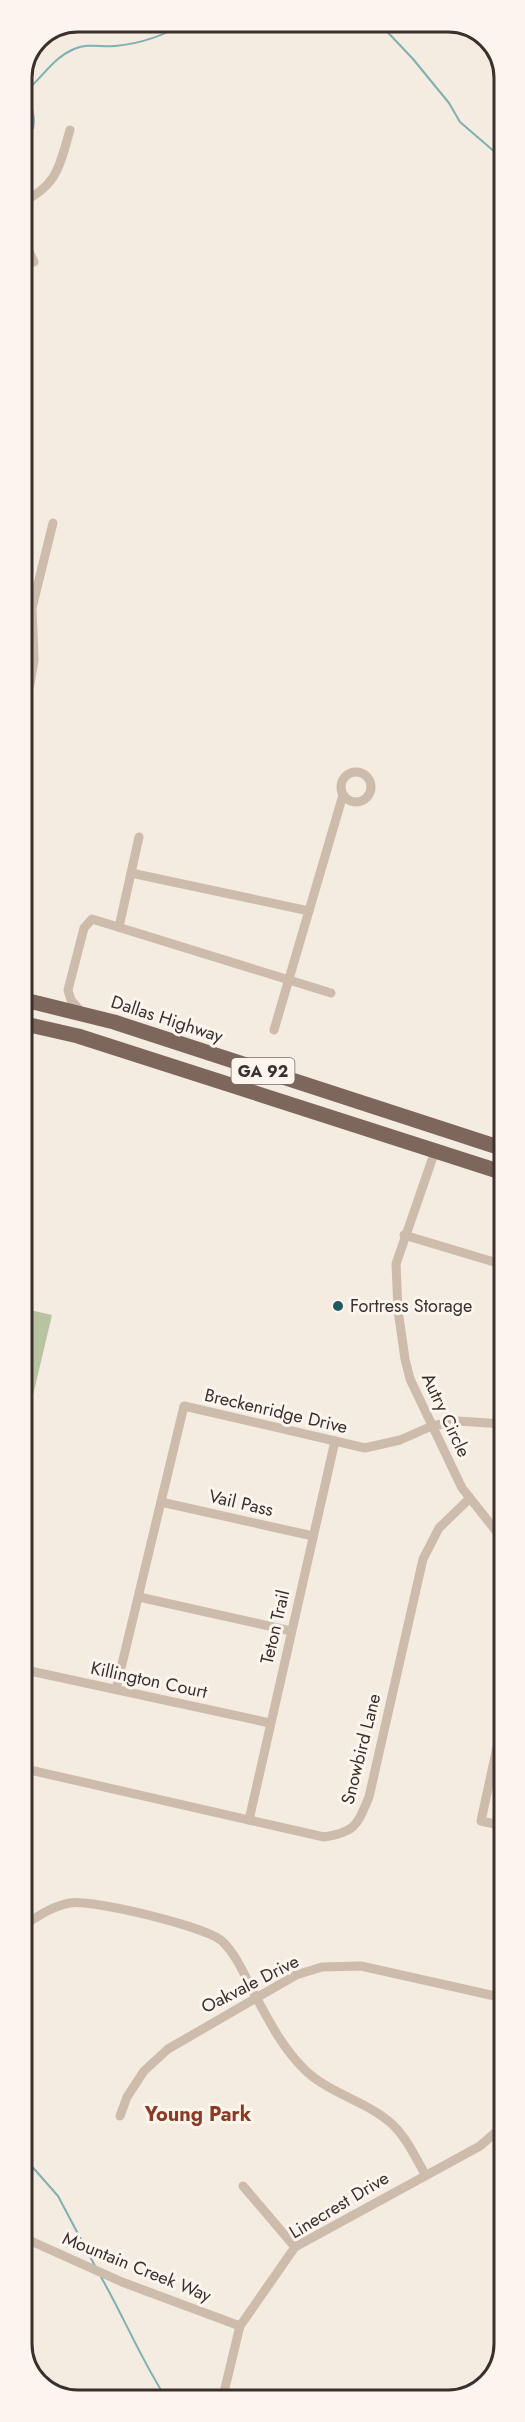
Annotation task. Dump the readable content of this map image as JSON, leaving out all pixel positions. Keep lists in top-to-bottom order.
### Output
{
  "streets": {
    "main road": ["Dallas Highway", "GA 92"],
    "street": [
      "Breckenridge Drive",
      "Autry Circle",
      "Vail Pass",
      "Teton Trail",
      "Killington Court",
      "Snowbird Lane",
      "Oakvale Drive",
      "Linecrest Drive",
      "Mountain Creek Way"
    ]
  },
  "crossings": [
    ["GA 92", "Autry Circle"],
    ["Breckenridge Drive", "Autry Circle"],
    ["Breckenridge Drive", "Vail Pass"],
    ["Breckenridge Drive", "Teton Trail"],
    ["Breckenridge Drive", "Killington Court"],
    ["Autry Circle", "Snowbird Lane"],
    ["Vail Pass", "Teton Trail"],
    ["Teton Trail", "Killington Court"],
    ["Teton Trail", "Snowbird Lane"],
    ["Linecrest Drive", "Mountain Creek Way"]
  ],
  "districts": ["Young Park"],
  "places": ["Fortress Storage"]
}
